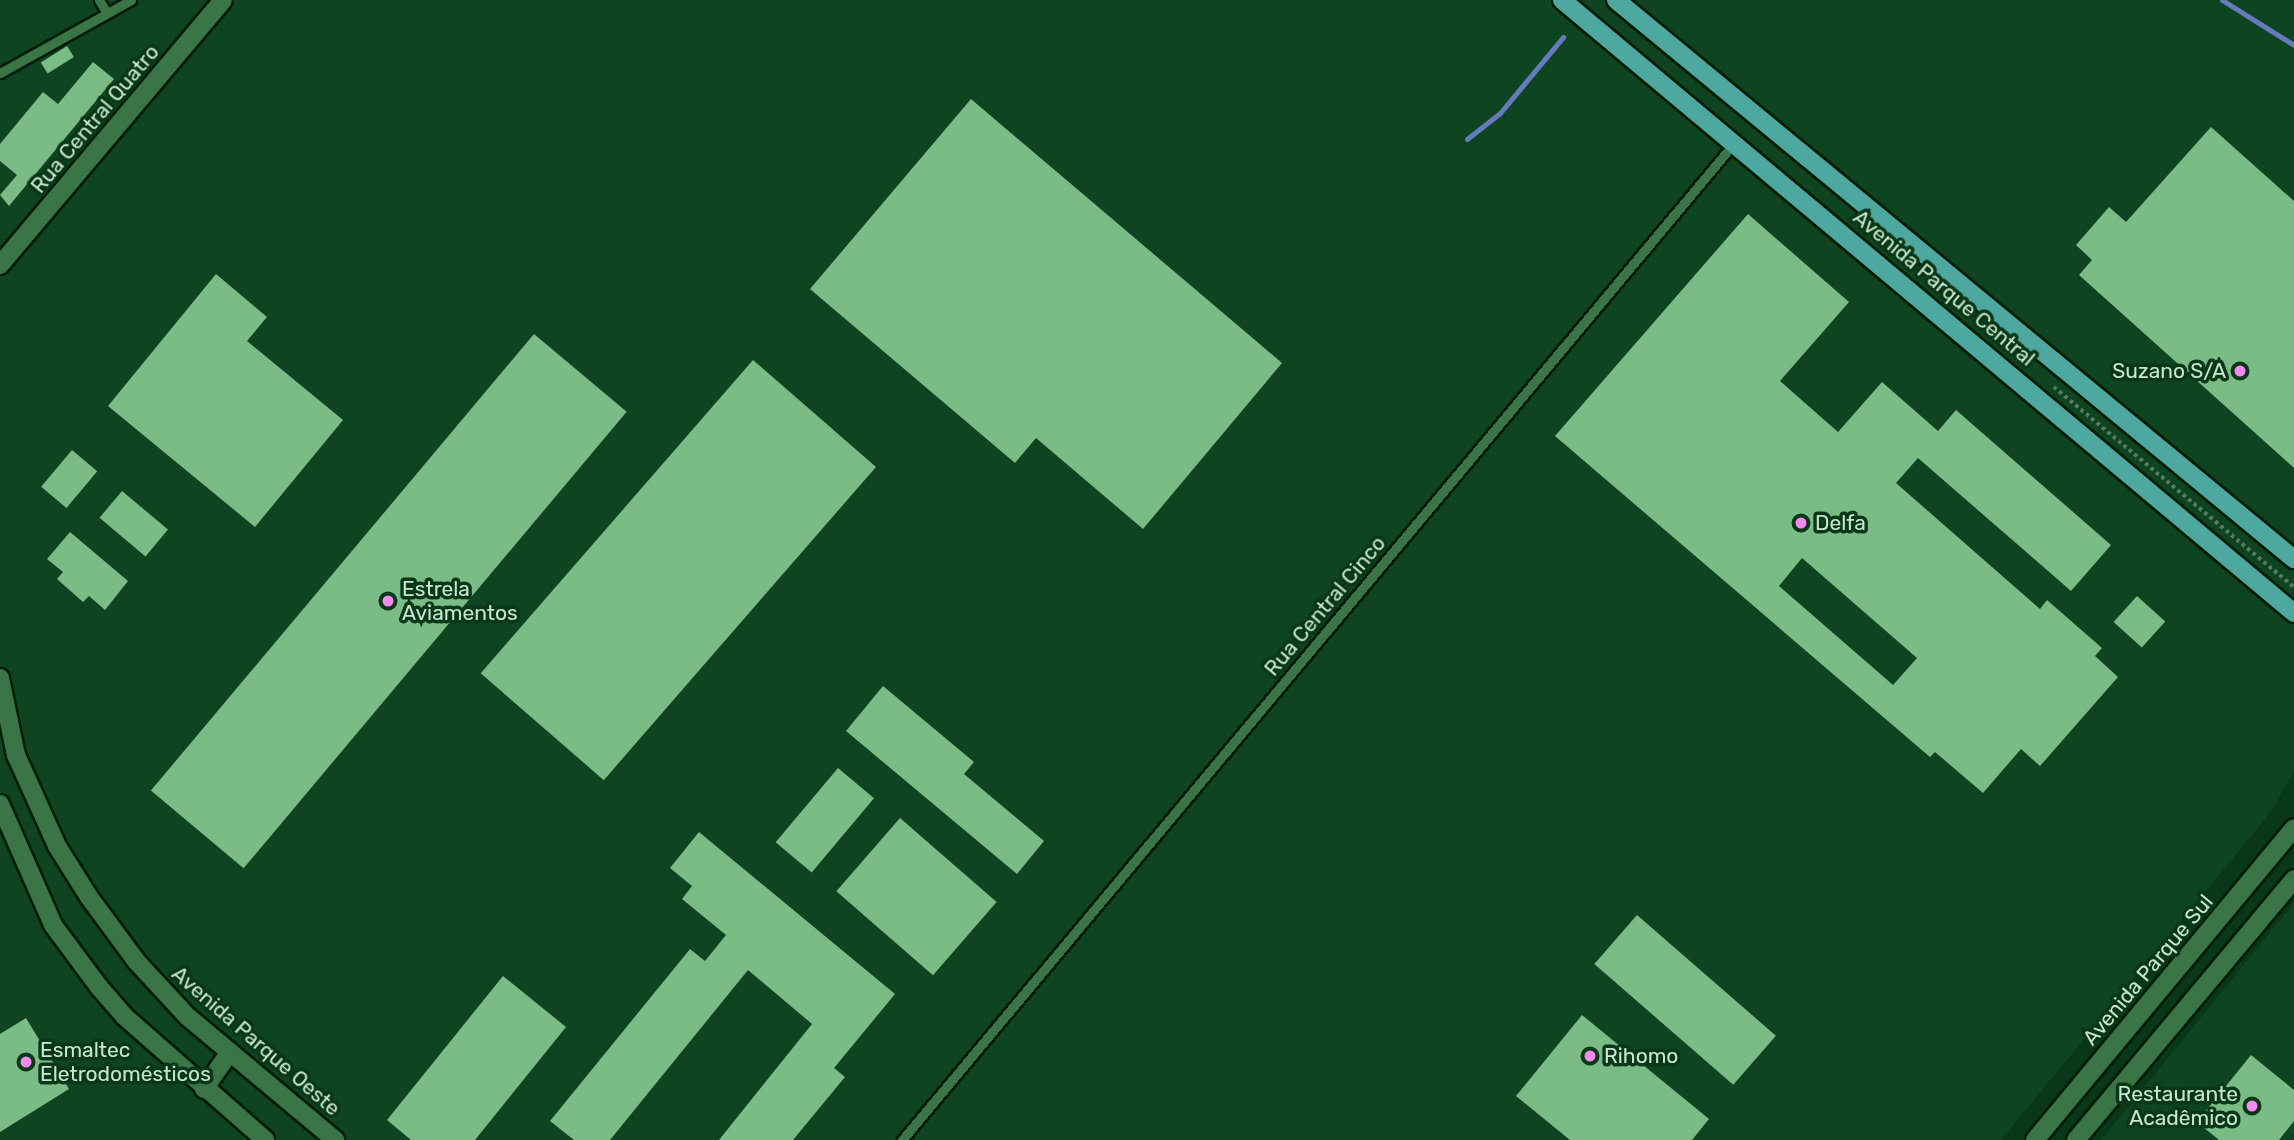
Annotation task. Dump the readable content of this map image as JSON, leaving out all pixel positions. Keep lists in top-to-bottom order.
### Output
{
  "streets": {
    "main road": ["Avenida Parque Central"],
    "street": ["Rua Central Quatro", "Avenida Parque Sul", "Avenida Parque Oeste"],
    "lane": ["Rua Central Cinco"]
  },
  "crossings": [
    ["Avenida Parque Central", "Rua Central Cinco"]
  ],
  "places": [
    "Suzano S/A",
    "Delfa",
    "Estrela Aviamentos",
    "Rihomo",
    "Esmaltec Eletrodomésticos",
    "Restaurante Acadêmico"
  ]
}
